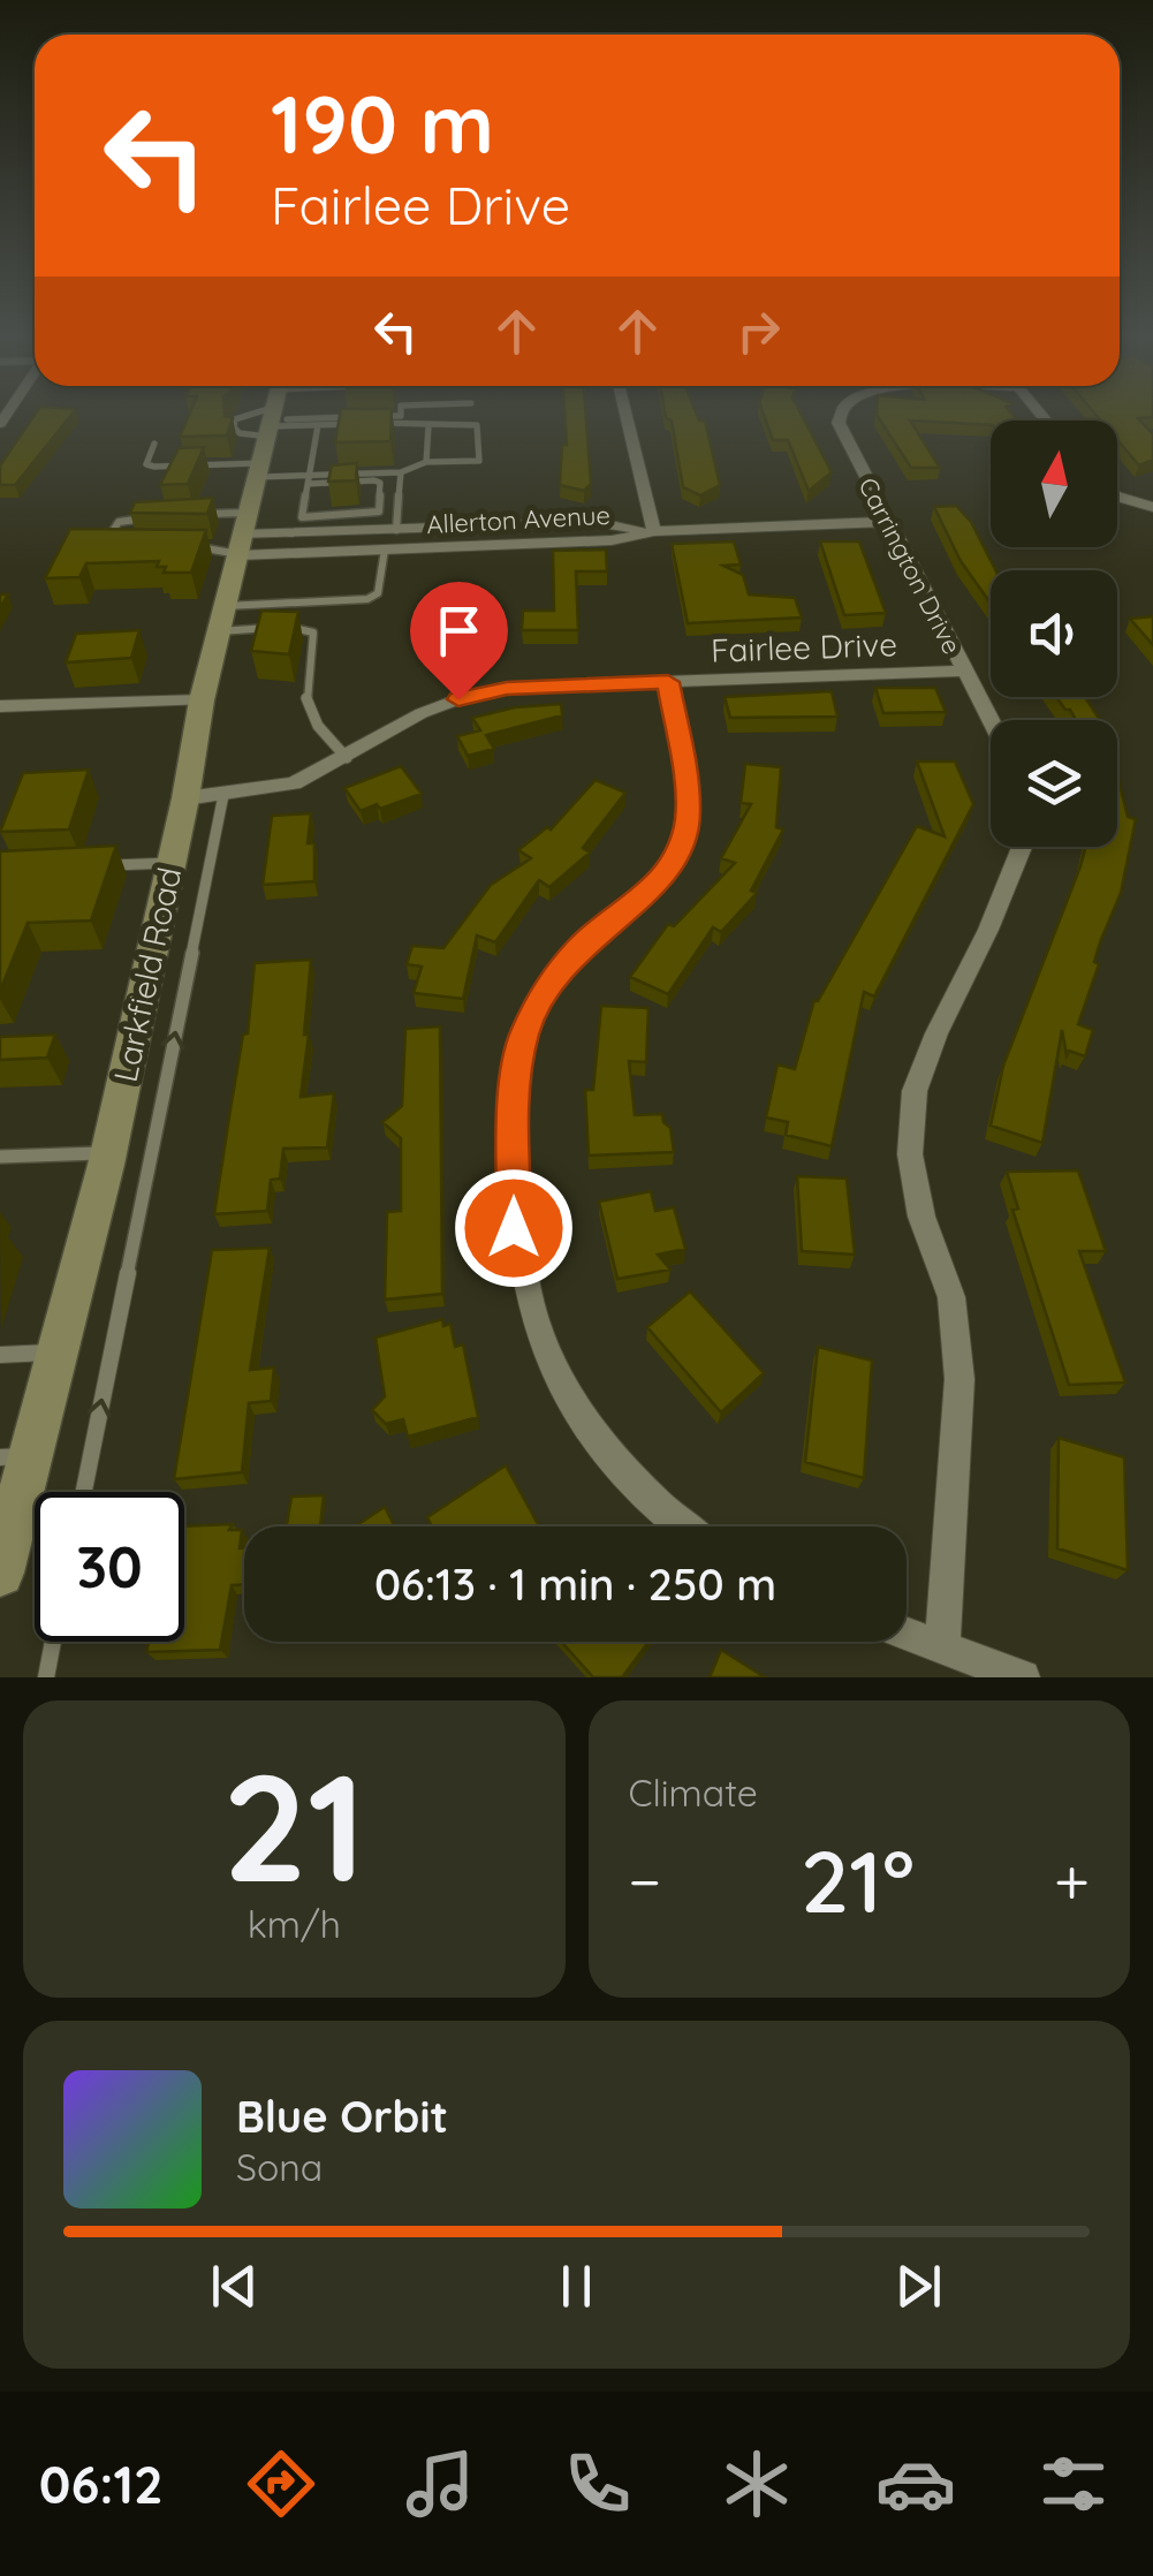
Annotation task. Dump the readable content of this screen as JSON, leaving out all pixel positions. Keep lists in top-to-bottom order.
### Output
{
  "streets": {
    "main road": ["Larkfield Road"],
    "street": ["Allerton Avenue", "Carrington Drive", "Fairlee Drive"]
  },
  "crossings": [
    ["Allerton Avenue", "Carrington Drive"],
    ["Allerton Avenue", "Larkfield Road"],
    ["Carrington Drive", "Fairlee Drive"],
    ["Fairlee Drive", "Larkfield Road"]
  ],
  "north": "top",
  "page": {
    "turn": ["190 m", "Fairlee Drive"],
    "limit": "30",
    "trip": "06:13 · 1 min · 250 m",
    "tile": [
      ["21", "km/h"],
      "Climate"
    ],
    "heat": ["−", "21°", "+"],
    "song": ["Blue Orbit", "Sona"],
    "tabs": "06:12"
  }
}
